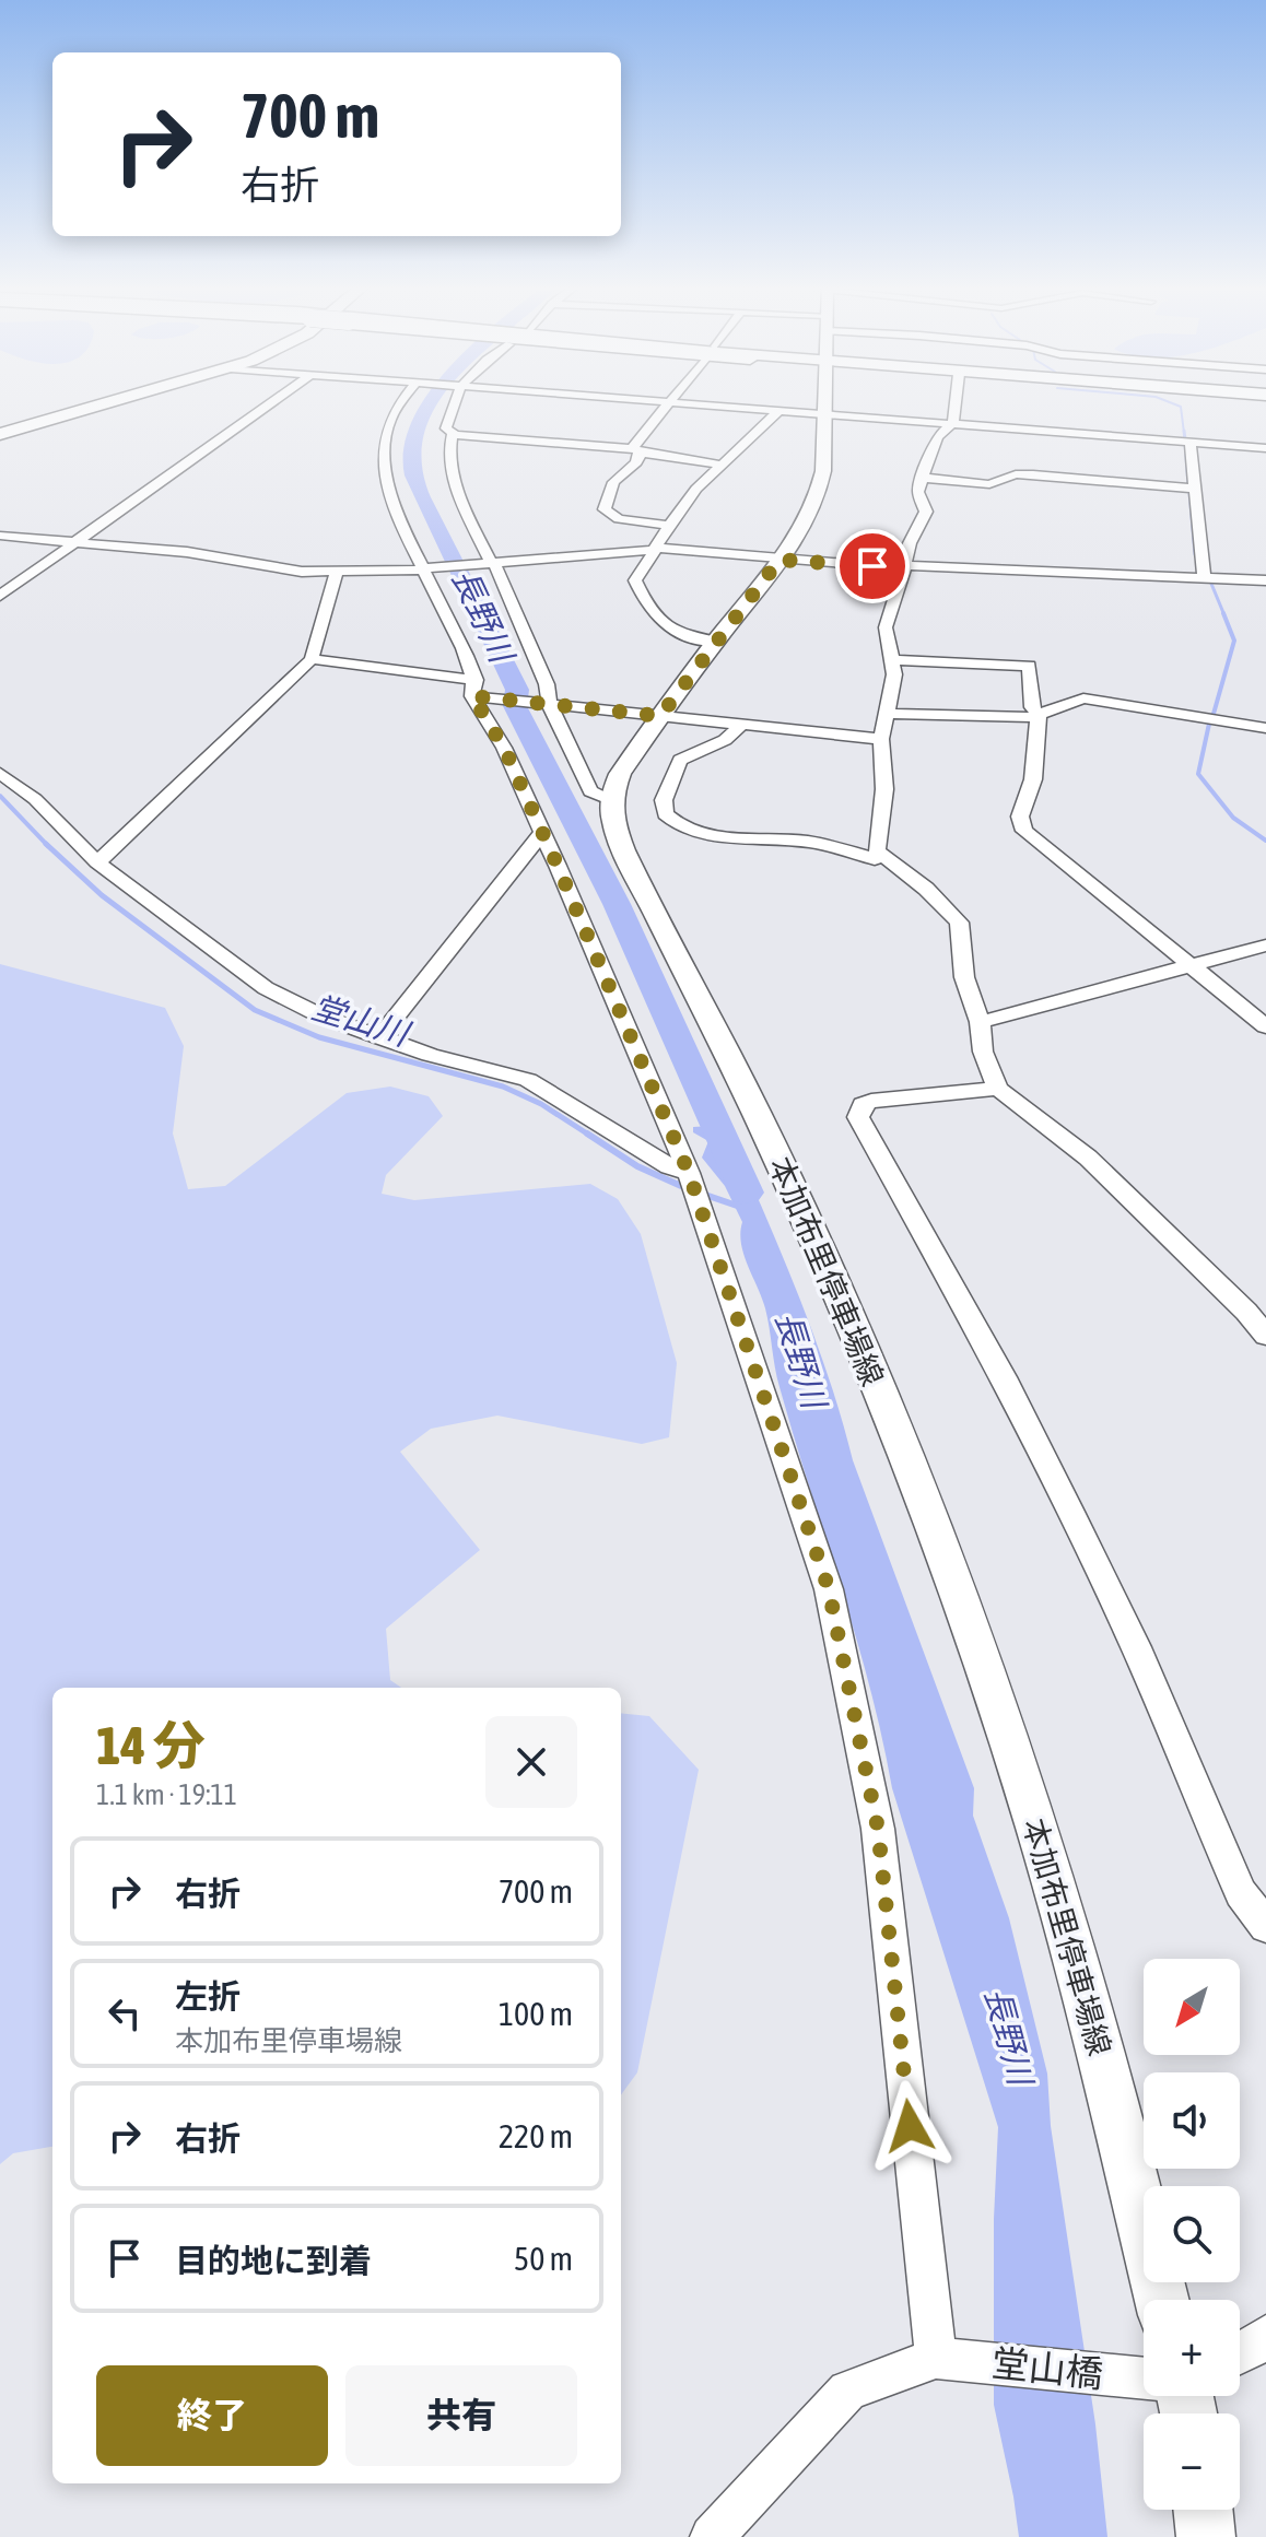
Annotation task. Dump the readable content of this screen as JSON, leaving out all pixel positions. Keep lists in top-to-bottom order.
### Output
{
  "streets": {
    "main road": ["本加布里停車場線"],
    "street": ["堂山橋"]
  },
  "water": ["長野川", "堂山川"],
  "north": "bottom left",
  "page": {
    "turn": ["700 m", "右折"],
    "heading": ["14 分", "1.1 km · 19:11"],
    "list": [
      {
        "name": "右折",
        "value": "700 m"
      },
      {
        "name": "左折",
        "note": "本加布里停車場線",
        "value": "100 m"
      },
      {
        "name": "右折",
        "value": "220 m"
      },
      {
        "name": "目的地に到着",
        "value": "50 m"
      }
    ],
    "map_buttons": ["+", "−"],
    "buttons": ["終了", "共有"]
  }
}
